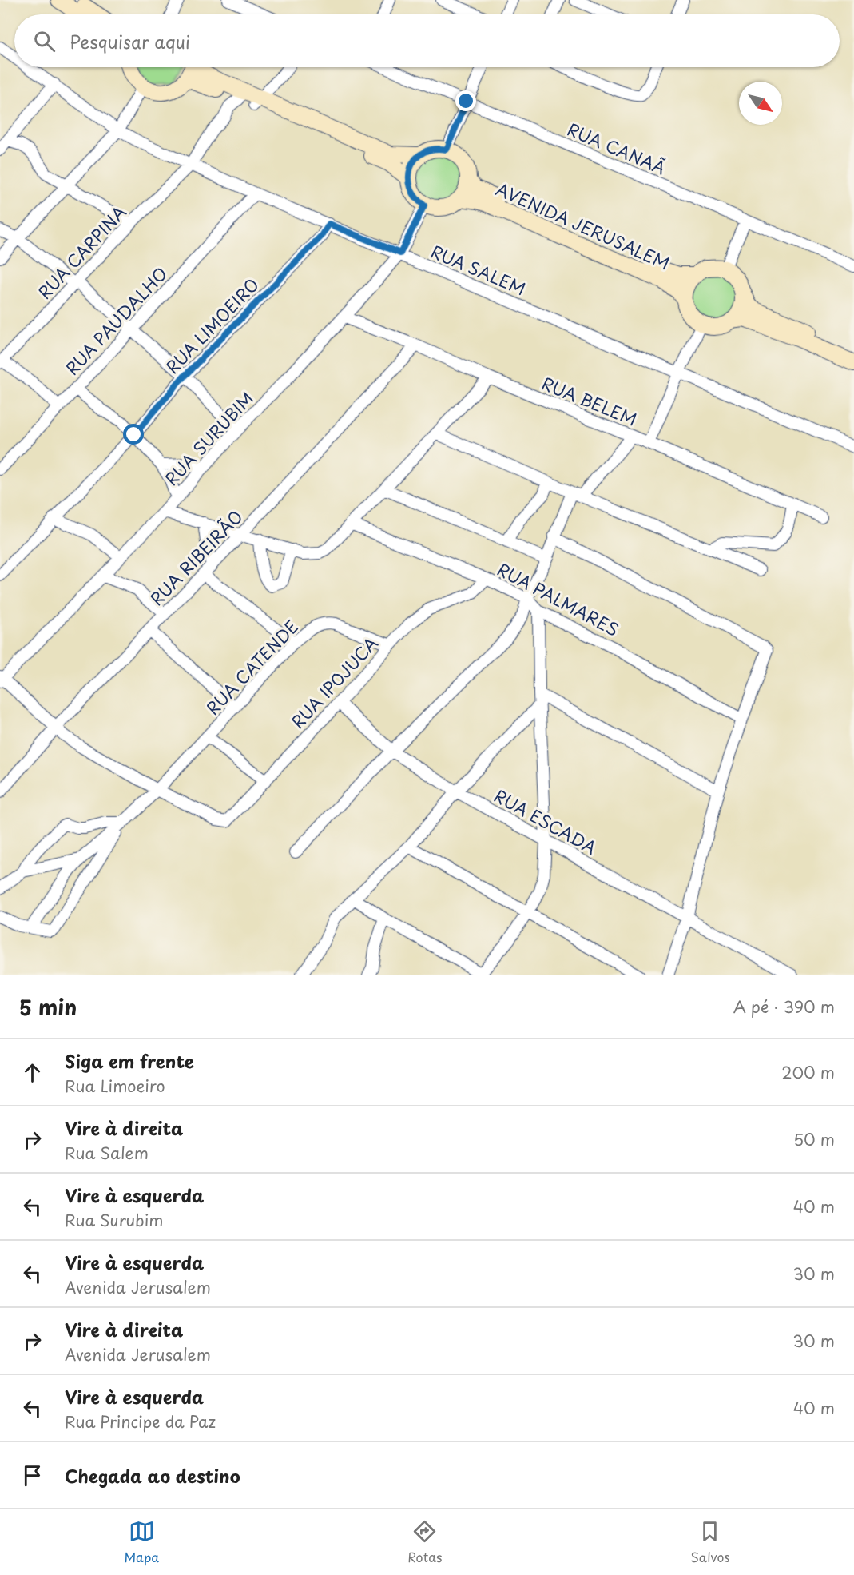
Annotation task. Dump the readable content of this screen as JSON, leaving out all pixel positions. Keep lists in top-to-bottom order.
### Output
{
  "streets": {
    "street": [
      "RUA CANAÃ",
      "AVENIDA JERUSALEM",
      "RUA CARPINA",
      "RUA SALEM",
      "RUA PAUDALHO",
      "RUA LIMOEIRO",
      "RUA BELEM",
      "RUA SURUBIM",
      "RUA RIBEIRÃO",
      "RUA PALMARES",
      "RUA CATENDE",
      "RUA IPOJUCA",
      "RUA ESCADA"
    ]
  },
  "crossings": [
    ["AVENIDA JERUSALEM", "RUA SURUBIM"],
    ["RUA CARPINA", "RUA SALEM"],
    ["RUA SALEM", "RUA PAUDALHO"],
    ["RUA SALEM", "RUA LIMOEIRO"],
    ["RUA SALEM", "RUA SURUBIM"],
    ["RUA BELEM", "RUA SURUBIM"],
    ["RUA BELEM", "RUA RIBEIRÃO"],
    ["RUA PALMARES", "RUA IPOJUCA"],
    ["RUA CATENDE", "RUA IPOJUCA"],
    ["RUA IPOJUCA", "RUA ESCADA"]
  ],
  "north": "bottom right",
  "page": {
    "search": "Pesquisar aqui",
    "heading": ["5 min", "A pé · 390 m"],
    "list": [
      ["Siga em frente", "Rua Limoeiro", "200 m"],
      ["Vire à direita", "Rua Salem", "50 m"],
      ["Vire à esquerda", "Rua Surubim", "40 m"],
      ["Vire à esquerda", "Avenida Jerusalem", "30 m"],
      ["Vire à direita", "Avenida Jerusalem", "30 m"],
      ["Vire à esquerda", "Rua Principe da Paz", "40 m"],
      "Chegada ao destino"
    ],
    "nav": ["Mapa", "Rotas", "Salvos"]
  }
}
